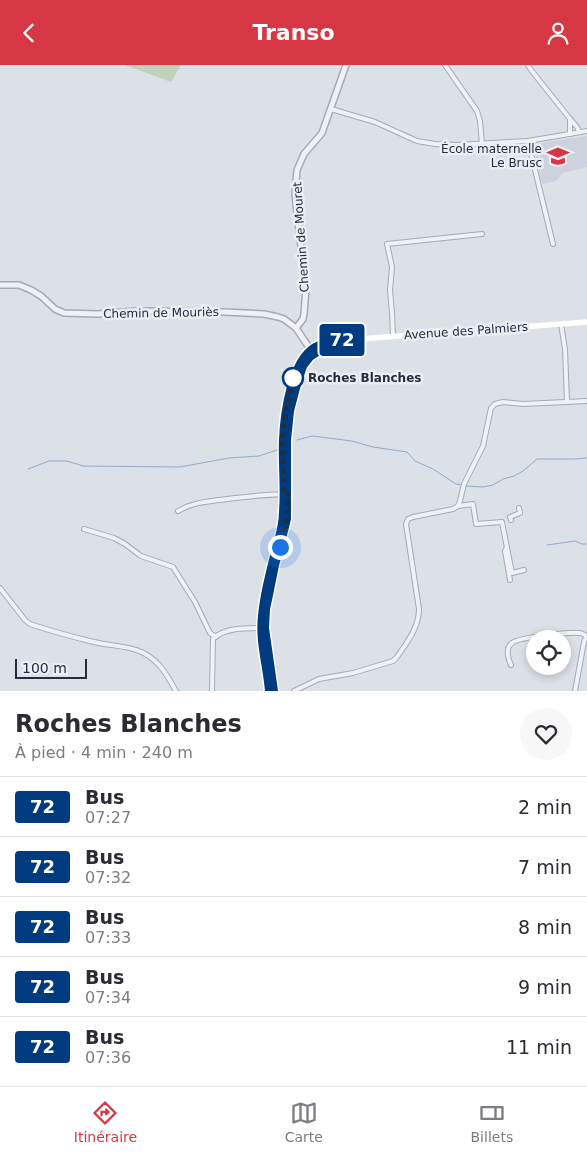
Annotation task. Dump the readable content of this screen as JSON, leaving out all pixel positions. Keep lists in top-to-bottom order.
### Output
{
  "streets": {
    "main road": ["Avenue des Palmiers"],
    "street": ["Chemin de Mouret", "Chemin de Mouriès"]
  },
  "crossings": [
    ["Chemin de Mouret", "Chemin de Mouriès"],
    ["Chemin de Mouriès", "Avenue des Palmiers"]
  ],
  "places": {
    "school or university": ["École maternelle Le Brusc"],
    "other": ["Roches Blanches"]
  },
  "lines": ["bus line 72"],
  "scale_bar": "100 m",
  "page": {
    "header": "Transo",
    "on_map": "72",
    "scale": "100 m",
    "heading": ["Roches Blanches", "À pied · 4 min · 240 m"],
    "list": [
      {
        "mark": "72",
        "name": "Bus",
        "note": "07:27",
        "value": "2 min"
      },
      {
        "mark": "72",
        "name": "Bus",
        "note": "07:32",
        "value": "7 min"
      },
      {
        "mark": "72",
        "name": "Bus",
        "note": "07:33",
        "value": "8 min"
      },
      {
        "mark": "72",
        "name": "Bus",
        "note": "07:34",
        "value": "9 min"
      },
      {
        "mark": "72",
        "name": "Bus",
        "note": "07:36",
        "value": "11 min"
      }
    ],
    "tabs": ["Itinéraire", "Carte", "Billets"]
  }
}
